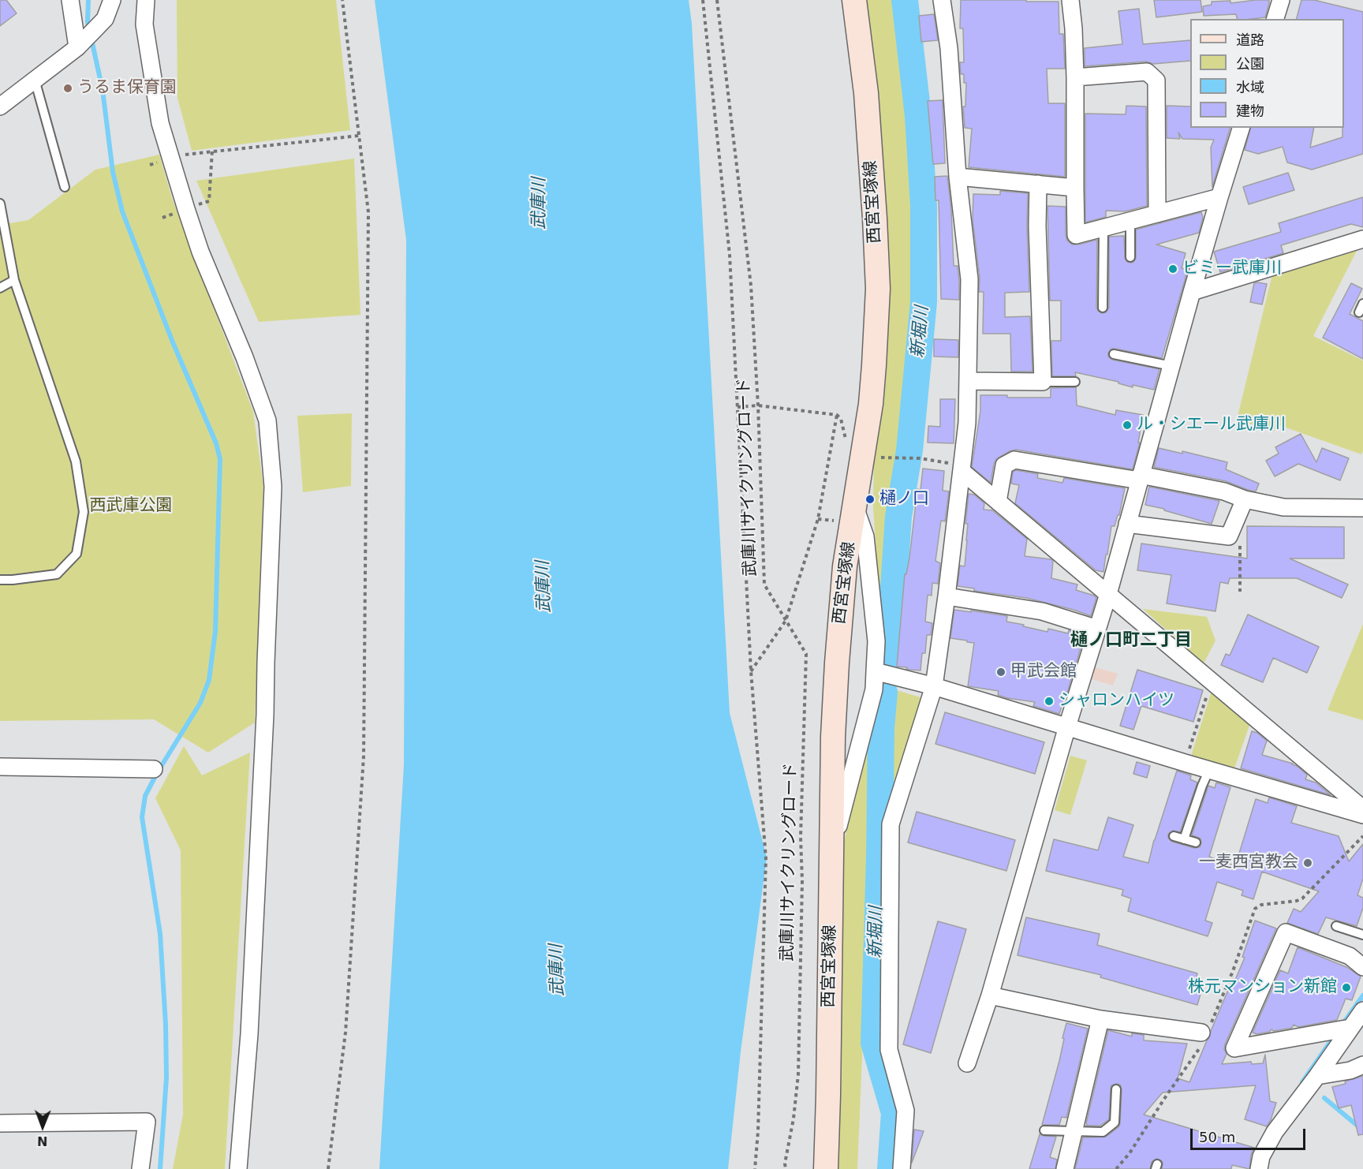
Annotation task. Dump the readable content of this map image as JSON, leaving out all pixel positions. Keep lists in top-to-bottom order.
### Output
{
  "streets": {
    "main road": ["西宮宝塚線"],
    "path": ["武庫川サイクリングロード"]
  },
  "districts": ["樋ノ口町二丁目"],
  "water": ["武庫川", "新堀川"],
  "parks": ["西武庫公園"],
  "places": [
    "うるま保育園",
    "ビミー武庫川",
    "ル・シエール武庫川",
    "樋ノ口",
    "甲武会館",
    "シャロンハイツ",
    "一麦西宮教会",
    "株元マンション新館"
  ],
  "legend": [
    "道路",
    "公園",
    "水域",
    "建物"
  ],
  "scale_bar": "50 m",
  "north": "bottom"
}
